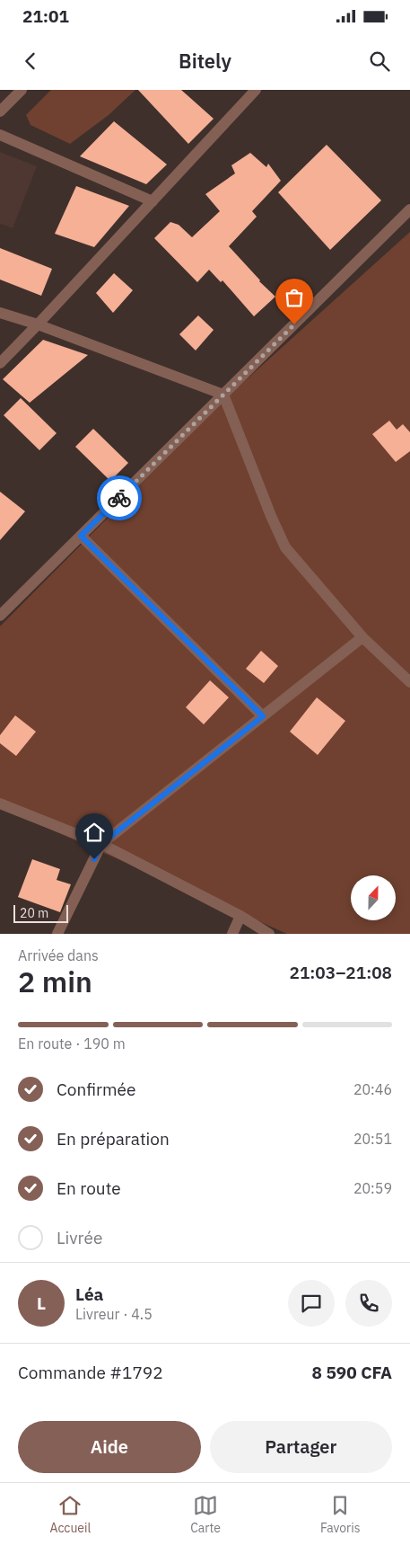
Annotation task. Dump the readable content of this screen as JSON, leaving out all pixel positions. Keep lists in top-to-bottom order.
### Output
{
  "scale_bar": "20 m",
  "north": "top",
  "page": {
    "status": "21:01",
    "header": "Bitely",
    "scale": "20 m",
    "heading": ["2 min", "Arrivée dans", "21:03–21:08"],
    "panel": [
      "Léa",
      "Livreur · 4.5",
      "Commande #1792",
      "8 590 CFA"
    ],
    "bar": "En route · 190 m",
    "list": [
      ["Confirmée", "20:46"],
      ["En préparation", "20:51"],
      ["En route", "20:59"],
      "Livrée"
    ],
    "round": "L",
    "buttons": ["Aide", "Partager"],
    "tabs": ["Accueil", "Carte", "Favoris"]
  }
}
